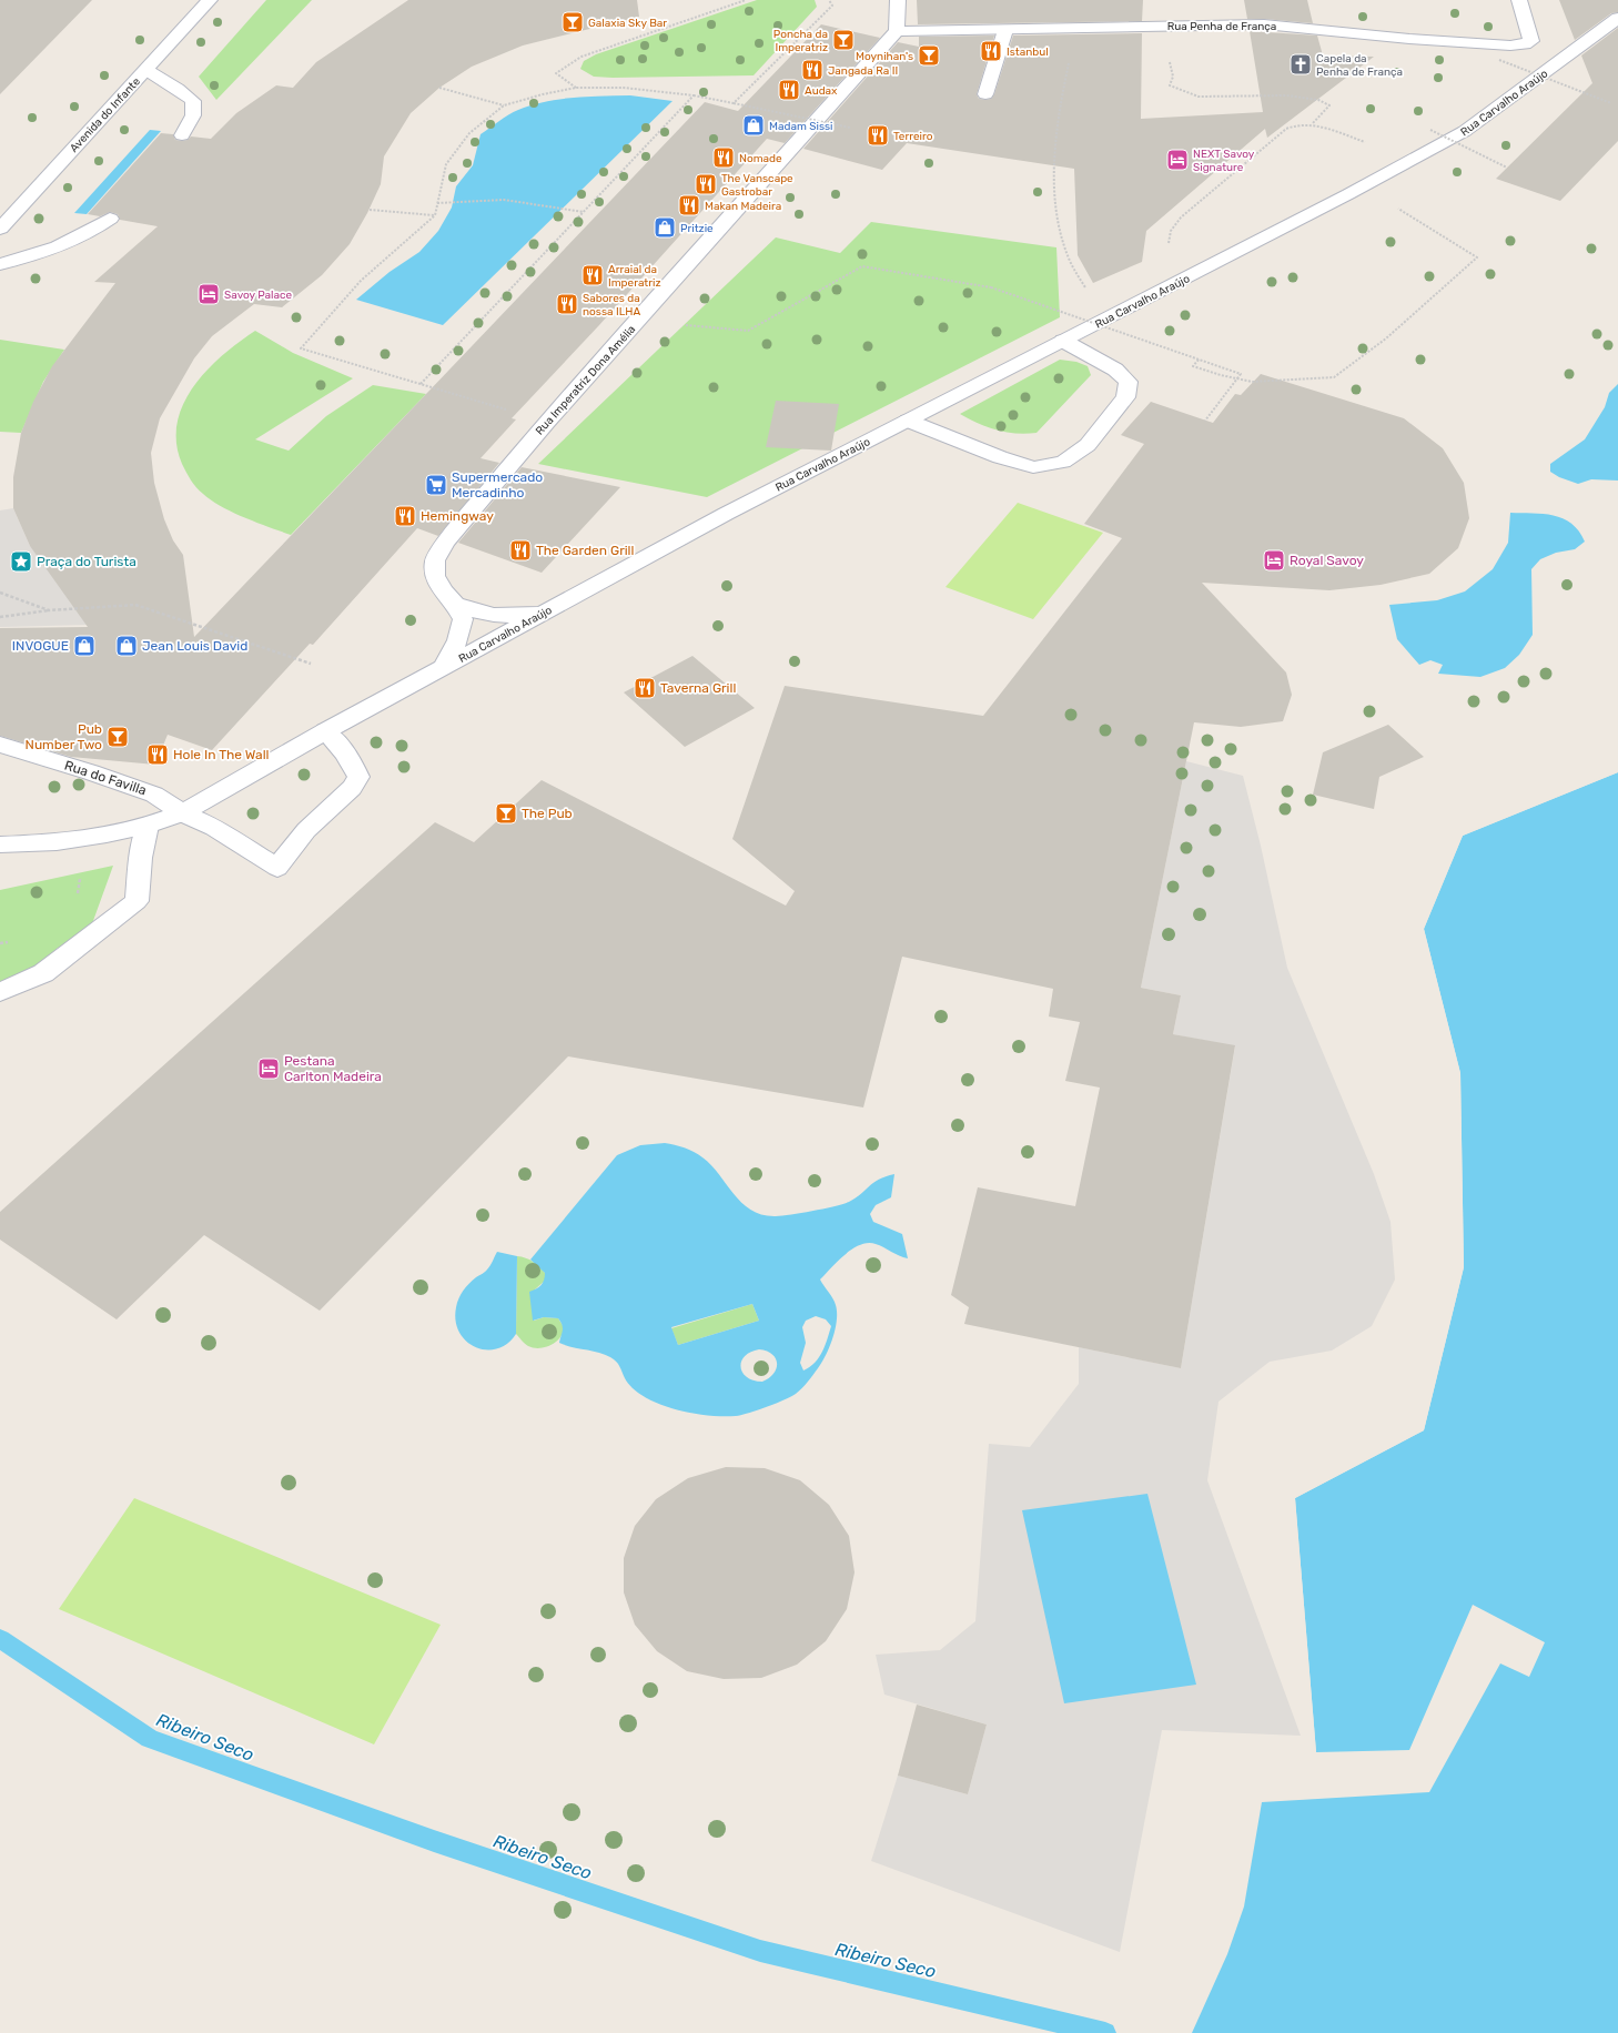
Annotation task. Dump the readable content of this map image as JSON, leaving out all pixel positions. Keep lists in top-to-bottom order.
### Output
{
  "streets": {
    "street": [
      "Rua Penha de França",
      "Rua Carvalho Araújo",
      "Avenida do Infante",
      "Rua Imperatriz Dona Amélia",
      "Rua do Favilla"
    ]
  },
  "crossings": [
    ["Rua Penha de França", "Rua Imperatriz Dona Amélia"],
    ["Rua Carvalho Araújo", "Rua Imperatriz Dona Amélia"],
    ["Rua Carvalho Araújo", "Rua do Favilla"]
  ],
  "water": ["Ribeiro Seco"],
  "places": {
    "bar": [
      "Galaxia Sky Bar",
      "Poncha da Imperatriz",
      "Moynihan's",
      "Pub Number Two",
      "The Pub"
    ],
    "restaurant": [
      "Istanbul",
      "Jangada Ra II",
      "Audax",
      "Terreiro",
      "Nomade",
      "The Vanscape Gastrobar",
      "Makan Madeira",
      "Arraial da Imperatriz",
      "Sabores da nossa ILHA",
      "Hemingway",
      "The Garden Grill",
      "Taverna Grill",
      "Hole In The Wall"
    ],
    "church": ["Capela da Penha de França"],
    "shop": [
      "Madam Sissi",
      "Pritzie",
      "INVOGUE",
      "Jean Louis David"
    ],
    "hotel": [
      "NEXT Savoy Signature",
      "Savoy Palace",
      "Royal Savoy",
      "Pestana Carlton Madeira"
    ],
    "supermarket": ["Supermercado Mercadinho"],
    "place": ["Praça do Turista"]
  }
}
